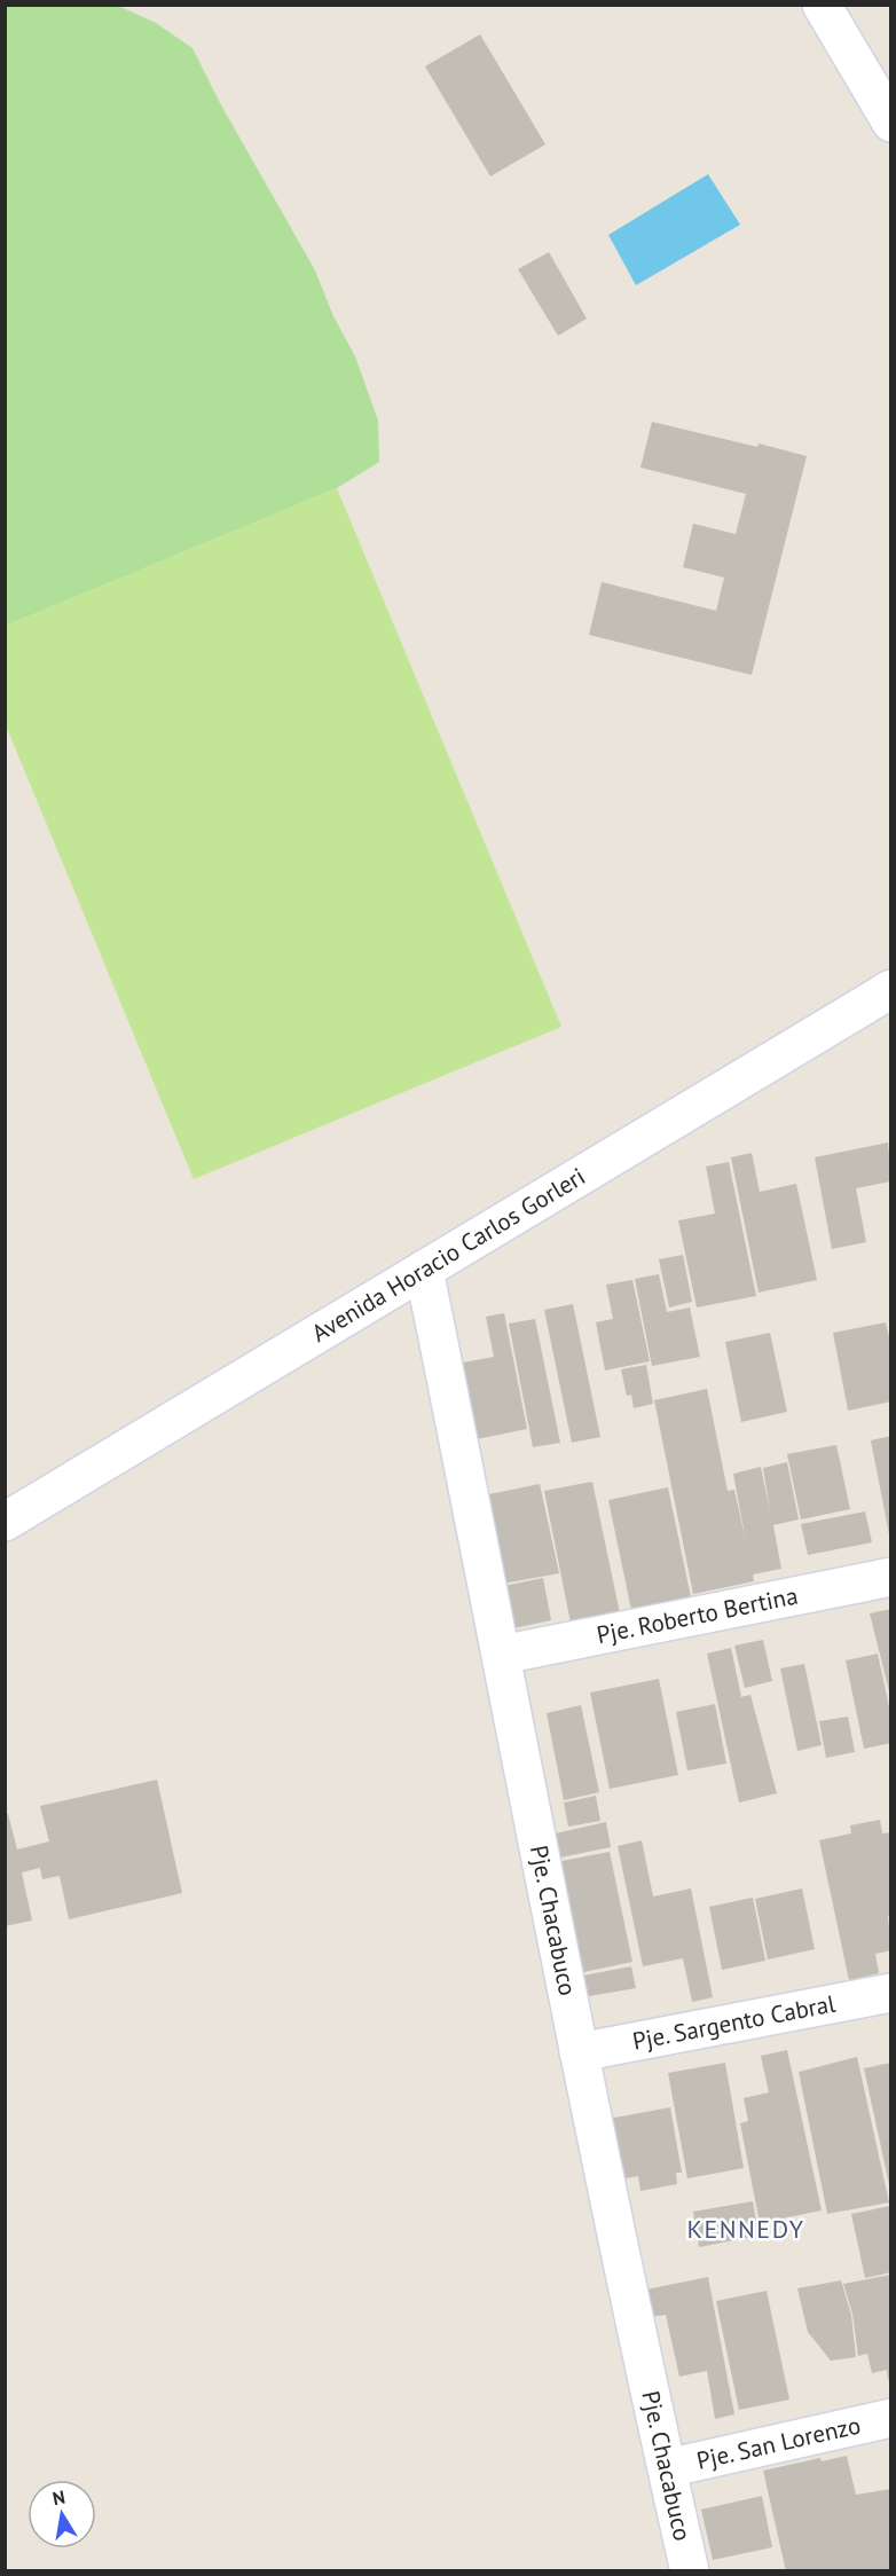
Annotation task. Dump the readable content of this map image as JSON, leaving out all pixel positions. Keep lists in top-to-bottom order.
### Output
{
  "streets": {
    "street": [
      "Avenida Horacio Carlos Gorleri",
      "Pje. Roberto Bertina",
      "Pje. Chacabuco",
      "Pje. Sargento Cabral",
      "Pje. San Lorenzo"
    ]
  },
  "crossings": [
    ["Avenida Horacio Carlos Gorleri", "Pje. Chacabuco"],
    ["Pje. Roberto Bertina", "Pje. Chacabuco"],
    ["Pje. Chacabuco", "Pje. Sargento Cabral"],
    ["Pje. Chacabuco", "Pje. San Lorenzo"]
  ],
  "districts": ["KENNEDY"],
  "north": "top"
}
